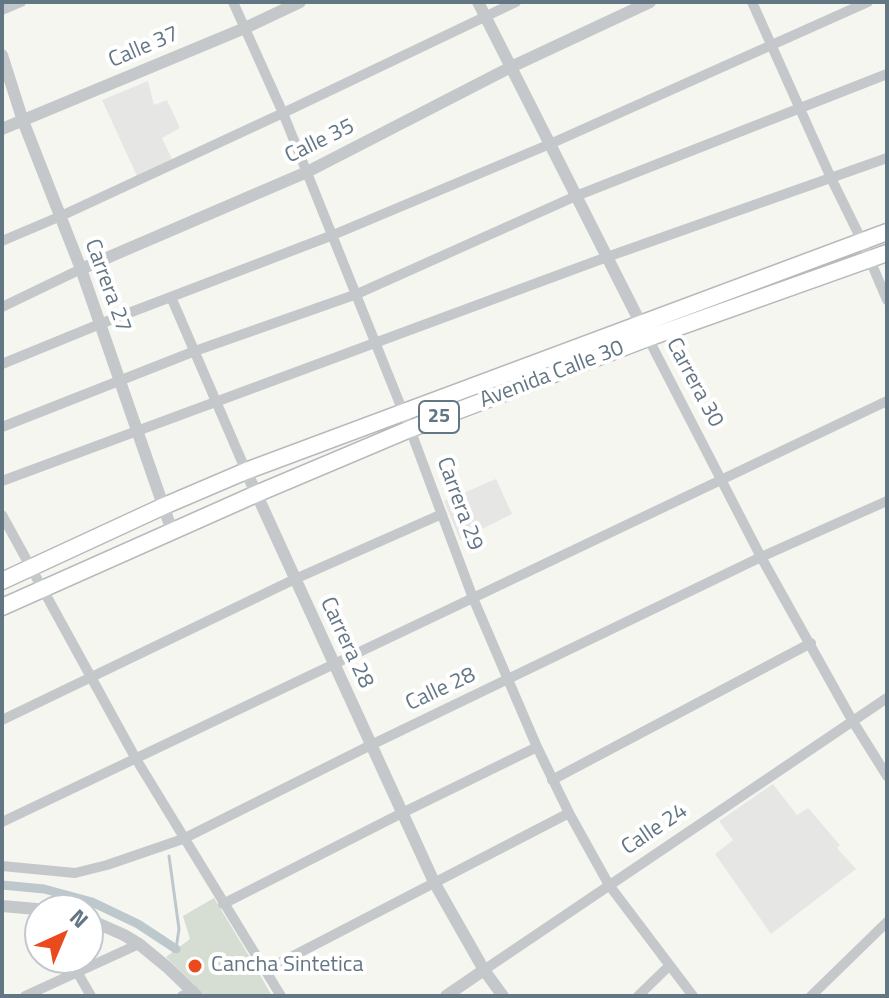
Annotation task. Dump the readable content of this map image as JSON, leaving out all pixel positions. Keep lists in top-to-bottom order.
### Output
{
  "streets": {
    "highway": ["Avenida Calle 30", "25"],
    "street": [
      "Calle 37",
      "Calle 35",
      "Carrera 27",
      "Carrera 30",
      "Carrera 29",
      "Carrera 28",
      "Calle 28",
      "Calle 24"
    ]
  },
  "crossings": [
    ["Calle 37", "Carrera 27"],
    ["Calle 37", "Carrera 29"],
    ["Calle 35", "Carrera 27"],
    ["Calle 35", "Carrera 30"],
    ["Calle 35", "Carrera 29"],
    ["Carrera 27", "Avenida Calle 30"],
    ["Avenida Calle 30", "Carrera 30"],
    ["Avenida Calle 30", "Carrera 29"],
    ["Avenida Calle 30", "Carrera 28"],
    ["Carrera 30", "Calle 28"],
    ["Carrera 30", "Calle 24"],
    ["Carrera 29", "Calle 28"],
    ["Carrera 29", "Calle 24"],
    ["Carrera 28", "Calle 28"],
    ["Carrera 28", "Calle 24"]
  ],
  "places": ["Cancha Sintetica"],
  "north": "top right"
}
